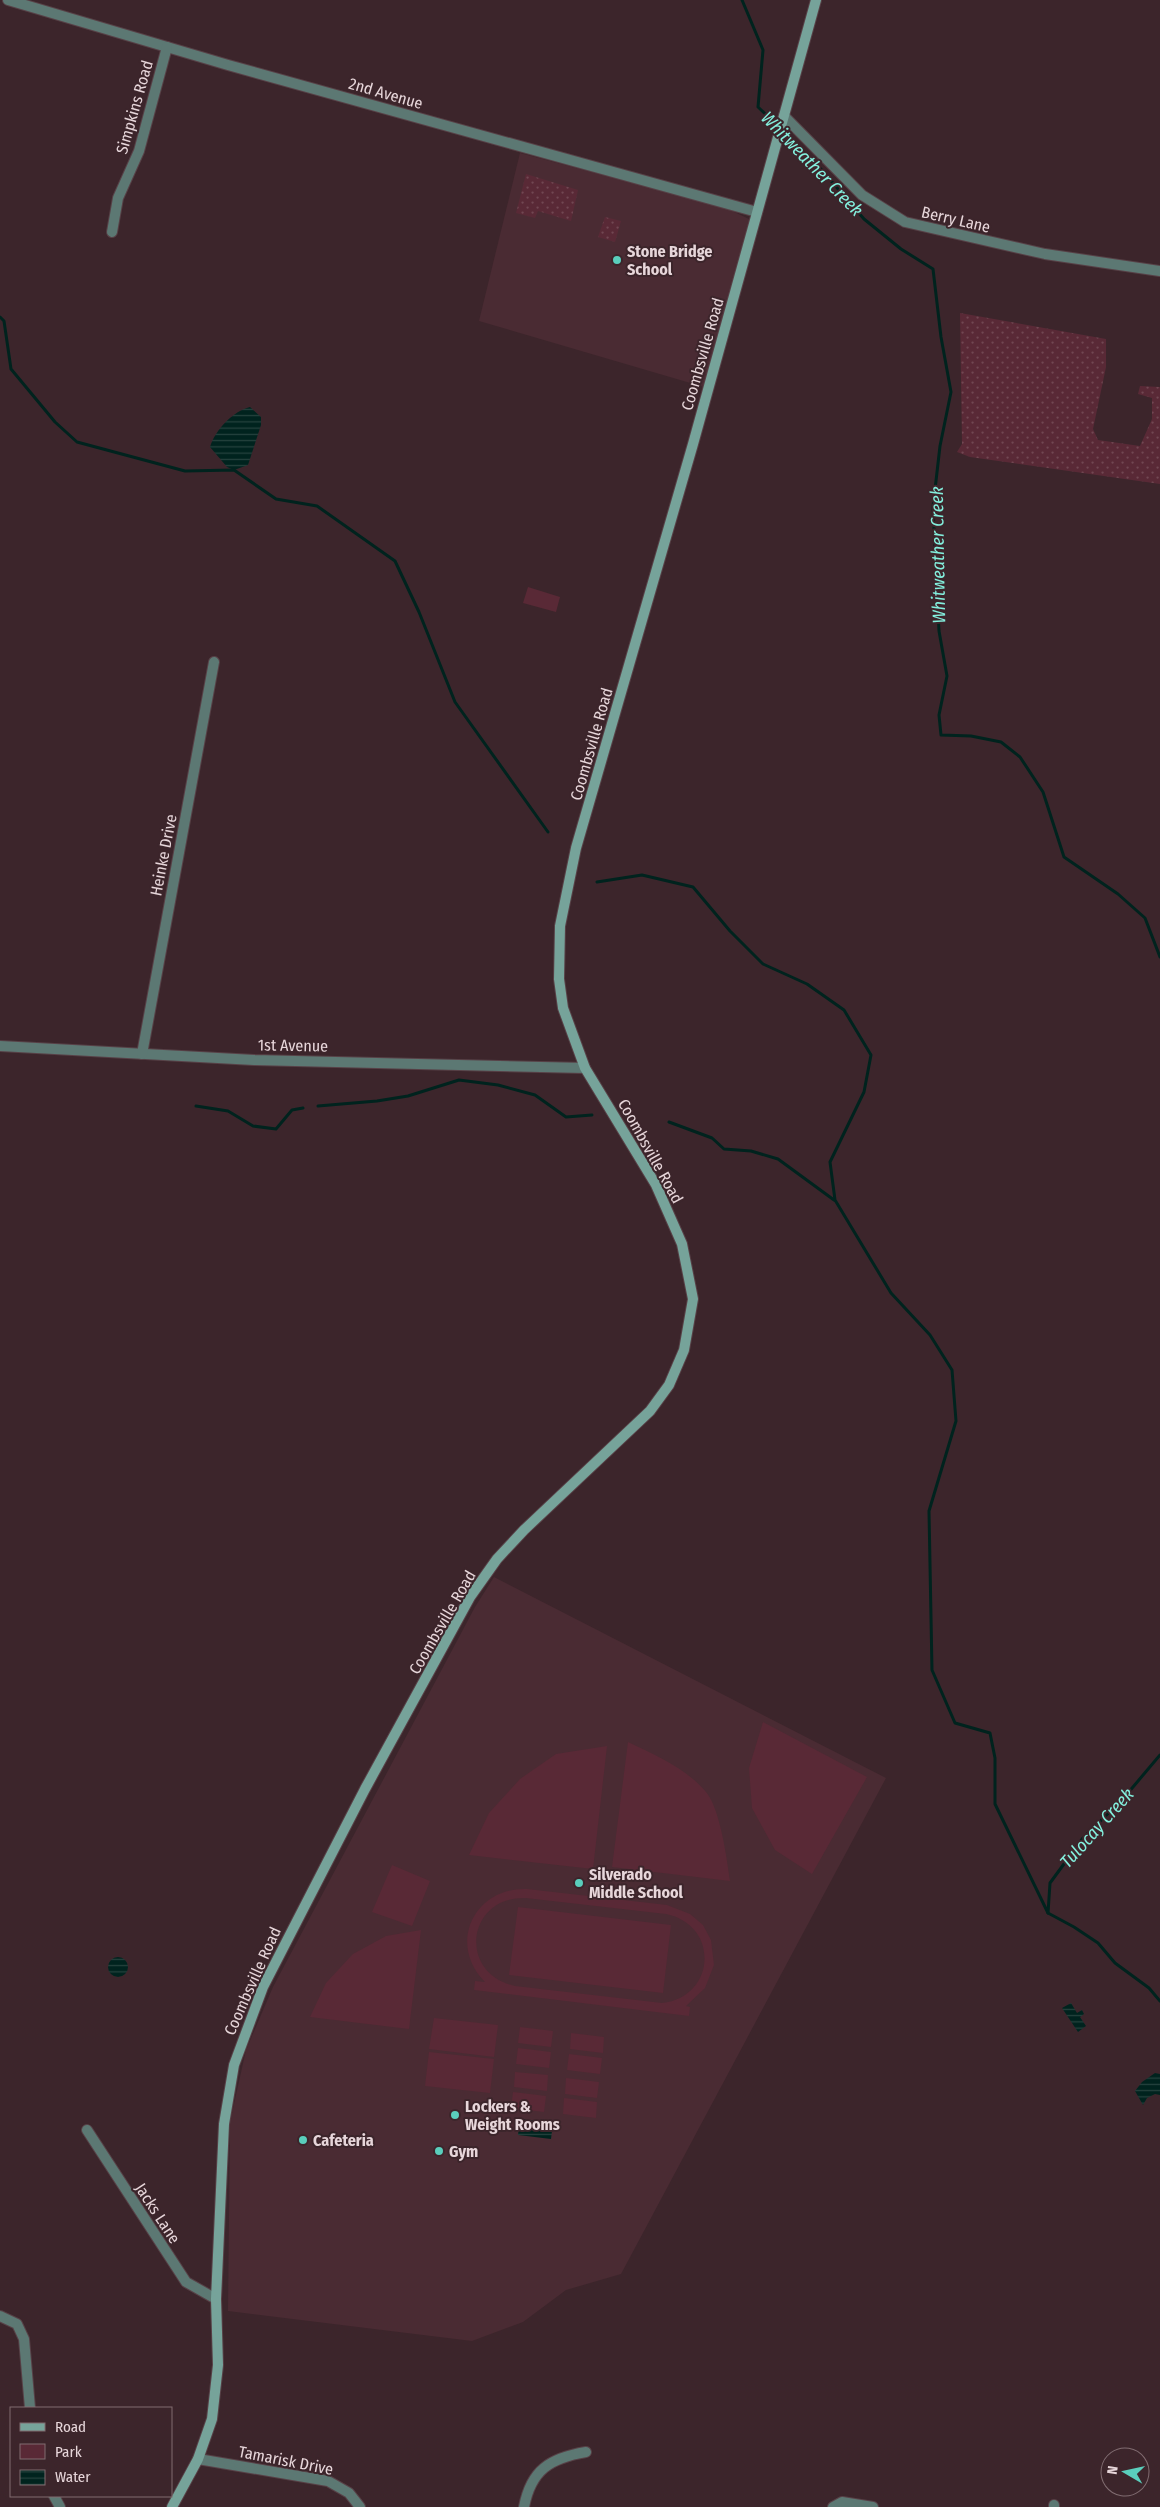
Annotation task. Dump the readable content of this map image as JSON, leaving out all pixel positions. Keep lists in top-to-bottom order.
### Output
{
  "streets": {
    "street": [
      "2nd Avenue",
      "Simpkins Road",
      "Berry Lane",
      "Coombsville Road",
      "Heinke Drive",
      "1st Avenue",
      "Jacks Lane",
      "Tamarisk Drive"
    ]
  },
  "crossings": [
    ["2nd Avenue", "Simpkins Road"],
    ["2nd Avenue", "Coombsville Road"],
    ["Berry Lane", "Coombsville Road"],
    ["Coombsville Road", "1st Avenue"],
    ["Coombsville Road", "Jacks Lane"],
    ["Coombsville Road", "Tamarisk Drive"],
    ["Heinke Drive", "1st Avenue"]
  ],
  "water": ["Whitweather Creek", "Tulocay Creek"],
  "places": [
    "Stone Bridge School",
    "Silverado Middle School",
    "Lockers & Weight Rooms",
    "Cafeteria",
    "Gym"
  ],
  "legend": ["Road", "Park", "Water"],
  "north": "left"
}
